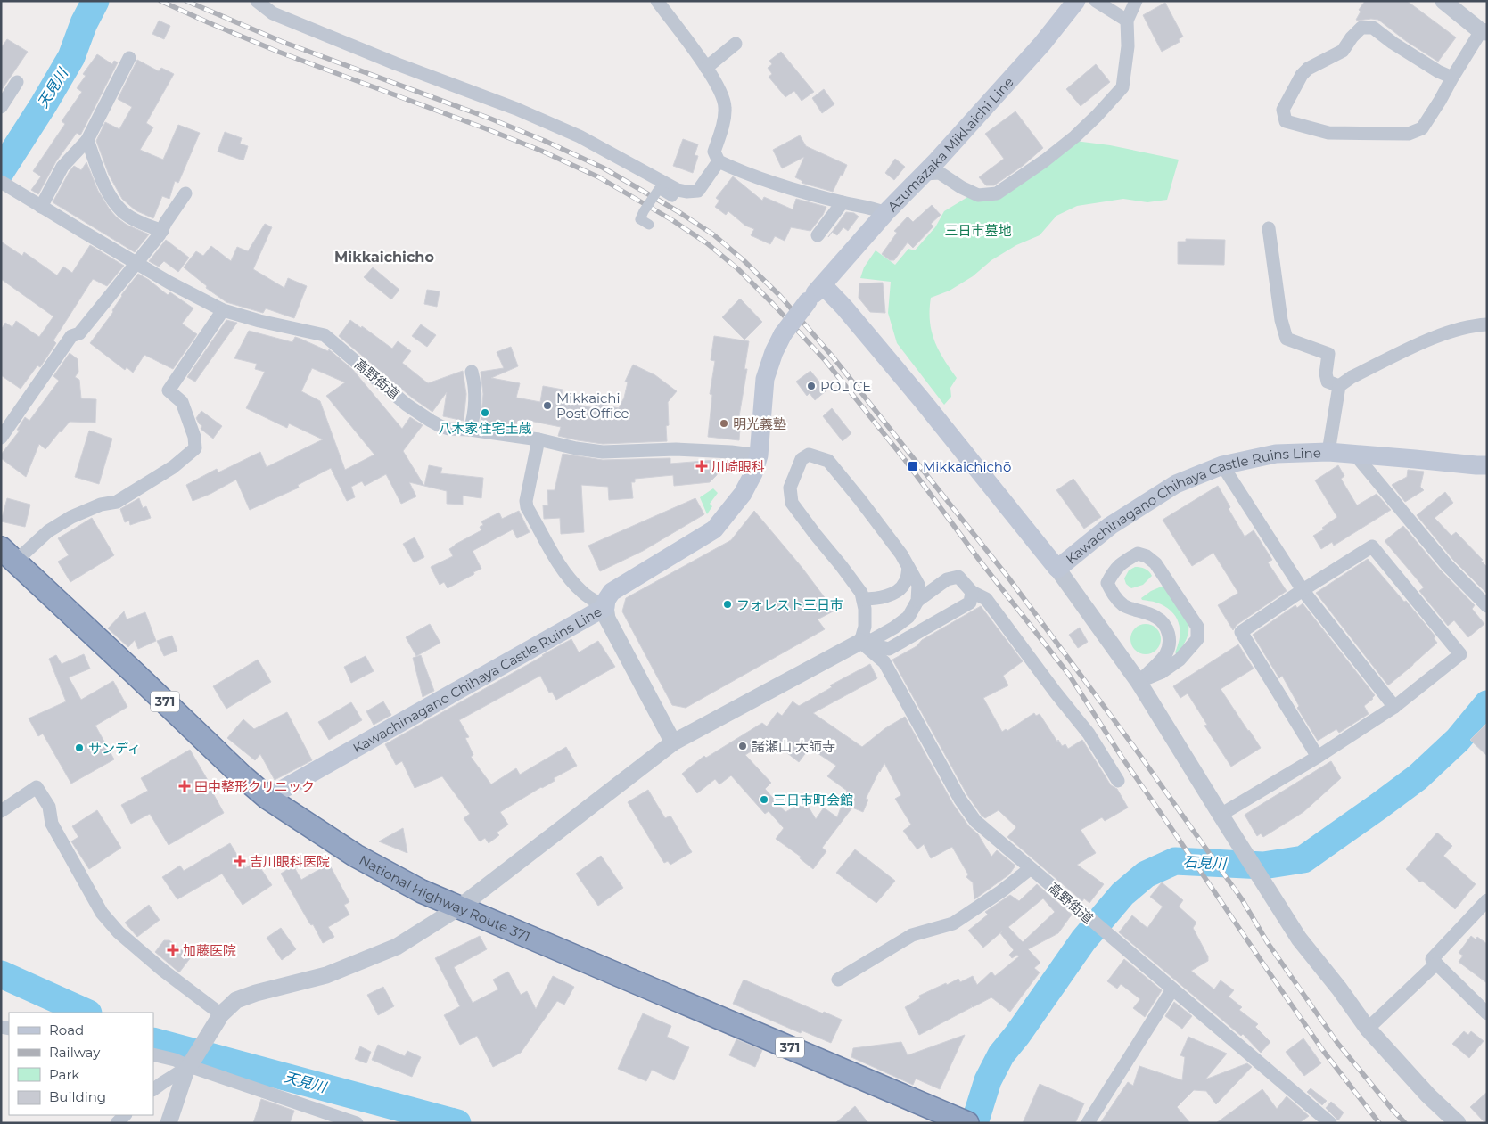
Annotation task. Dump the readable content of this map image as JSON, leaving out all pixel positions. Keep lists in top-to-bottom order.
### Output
{
  "streets": {
    "highway": ["371", "National Highway Route 371"],
    "main road": ["Azumazaka Mikkaichi Line", "Kawachinagano Chihaya Castle Ruins Line"],
    "street": ["高野街道"]
  },
  "crossings": [
    ["Azumazaka Mikkaichi Line", "Kawachinagano Chihaya Castle Ruins Line"],
    ["高野街道", "Kawachinagano Chihaya Castle Ruins Line"],
    ["Kawachinagano Chihaya Castle Ruins Line", "National Highway Route 371"]
  ],
  "districts": ["Mikkaichicho"],
  "water": ["天見川", "石見川"],
  "parks": ["三日市墓地"],
  "places": {
    "other": [
      "POLICE",
      "Mikkaichi Post Office",
      "八木家住宅土蔵",
      "明光義塾",
      "フォレスト三日市",
      "諸瀬山 大師寺",
      "サンディ",
      "三日市町会館"
    ],
    "health": [
      "川崎眼科",
      "田中整形クリニック",
      "吉川眼科医院",
      "加藤医院"
    ],
    "transit": ["Mikkaichichō"]
  },
  "legend": [
    "Road",
    "Railway",
    "Park",
    "Building"
  ]
}
